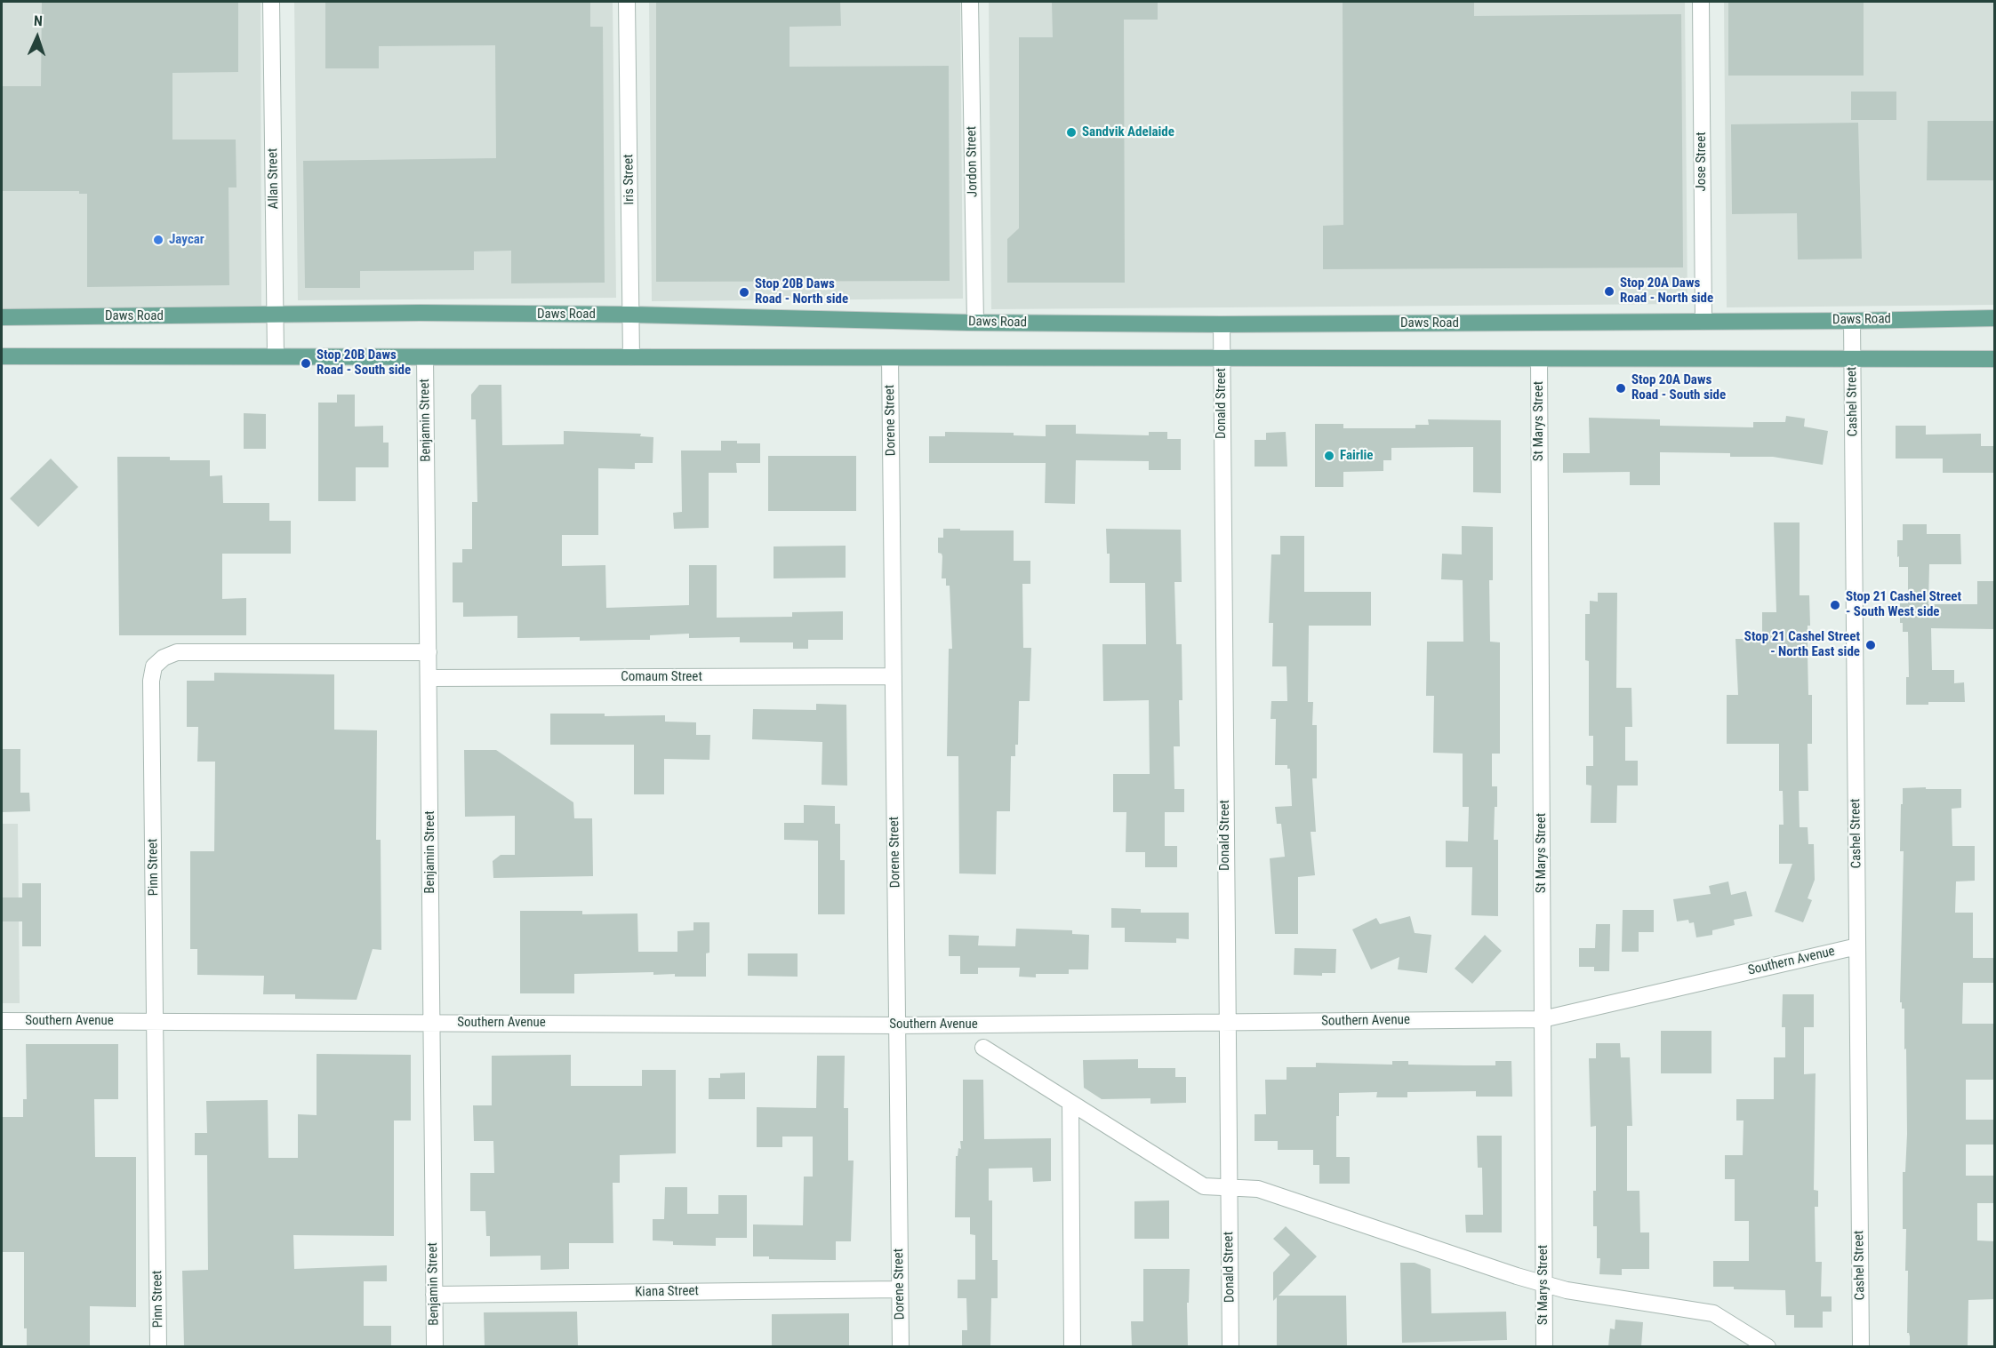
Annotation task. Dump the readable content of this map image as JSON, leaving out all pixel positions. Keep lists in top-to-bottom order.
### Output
{
  "streets": {
    "main road": ["Daws Road"],
    "street": [
      "Jordon Street",
      "Jose Street",
      "Allan Street",
      "Iris Street",
      "Cashel Street",
      "Donald Street",
      "Benjamin Street",
      "Dorene Street",
      "St Marys Street",
      "Comaum Street",
      "Pinn Street",
      "Southern Avenue",
      "Kiana Street"
    ]
  },
  "crossings": [
    ["Jordon Street", "Daws Road"],
    ["Jose Street", "Daws Road"],
    ["Allan Street", "Daws Road"],
    ["Iris Street", "Daws Road"],
    ["Daws Road", "Cashel Street"],
    ["Daws Road", "Donald Street"],
    ["Cashel Street", "Southern Avenue"],
    ["Donald Street", "Southern Avenue"],
    ["Benjamin Street", "Comaum Street"],
    ["Benjamin Street", "Pinn Street"],
    ["Benjamin Street", "Southern Avenue"],
    ["Benjamin Street", "Kiana Street"],
    ["Dorene Street", "Comaum Street"],
    ["Dorene Street", "Southern Avenue"],
    ["Dorene Street", "Kiana Street"],
    ["St Marys Street", "Southern Avenue"],
    ["Pinn Street", "Southern Avenue"]
  ],
  "places": [
    "Sandvik Adelaide",
    "Jaycar",
    "Stop 20A Daws Road - North side",
    "Stop 20B Daws Road - North side",
    "Stop 20B Daws Road - South side",
    "Stop 20A Daws Road - South side",
    "Fairlie",
    "Stop 21 Cashel Street - South West side",
    "Stop 21 Cashel Street - North East side"
  ],
  "north": "top"
}
